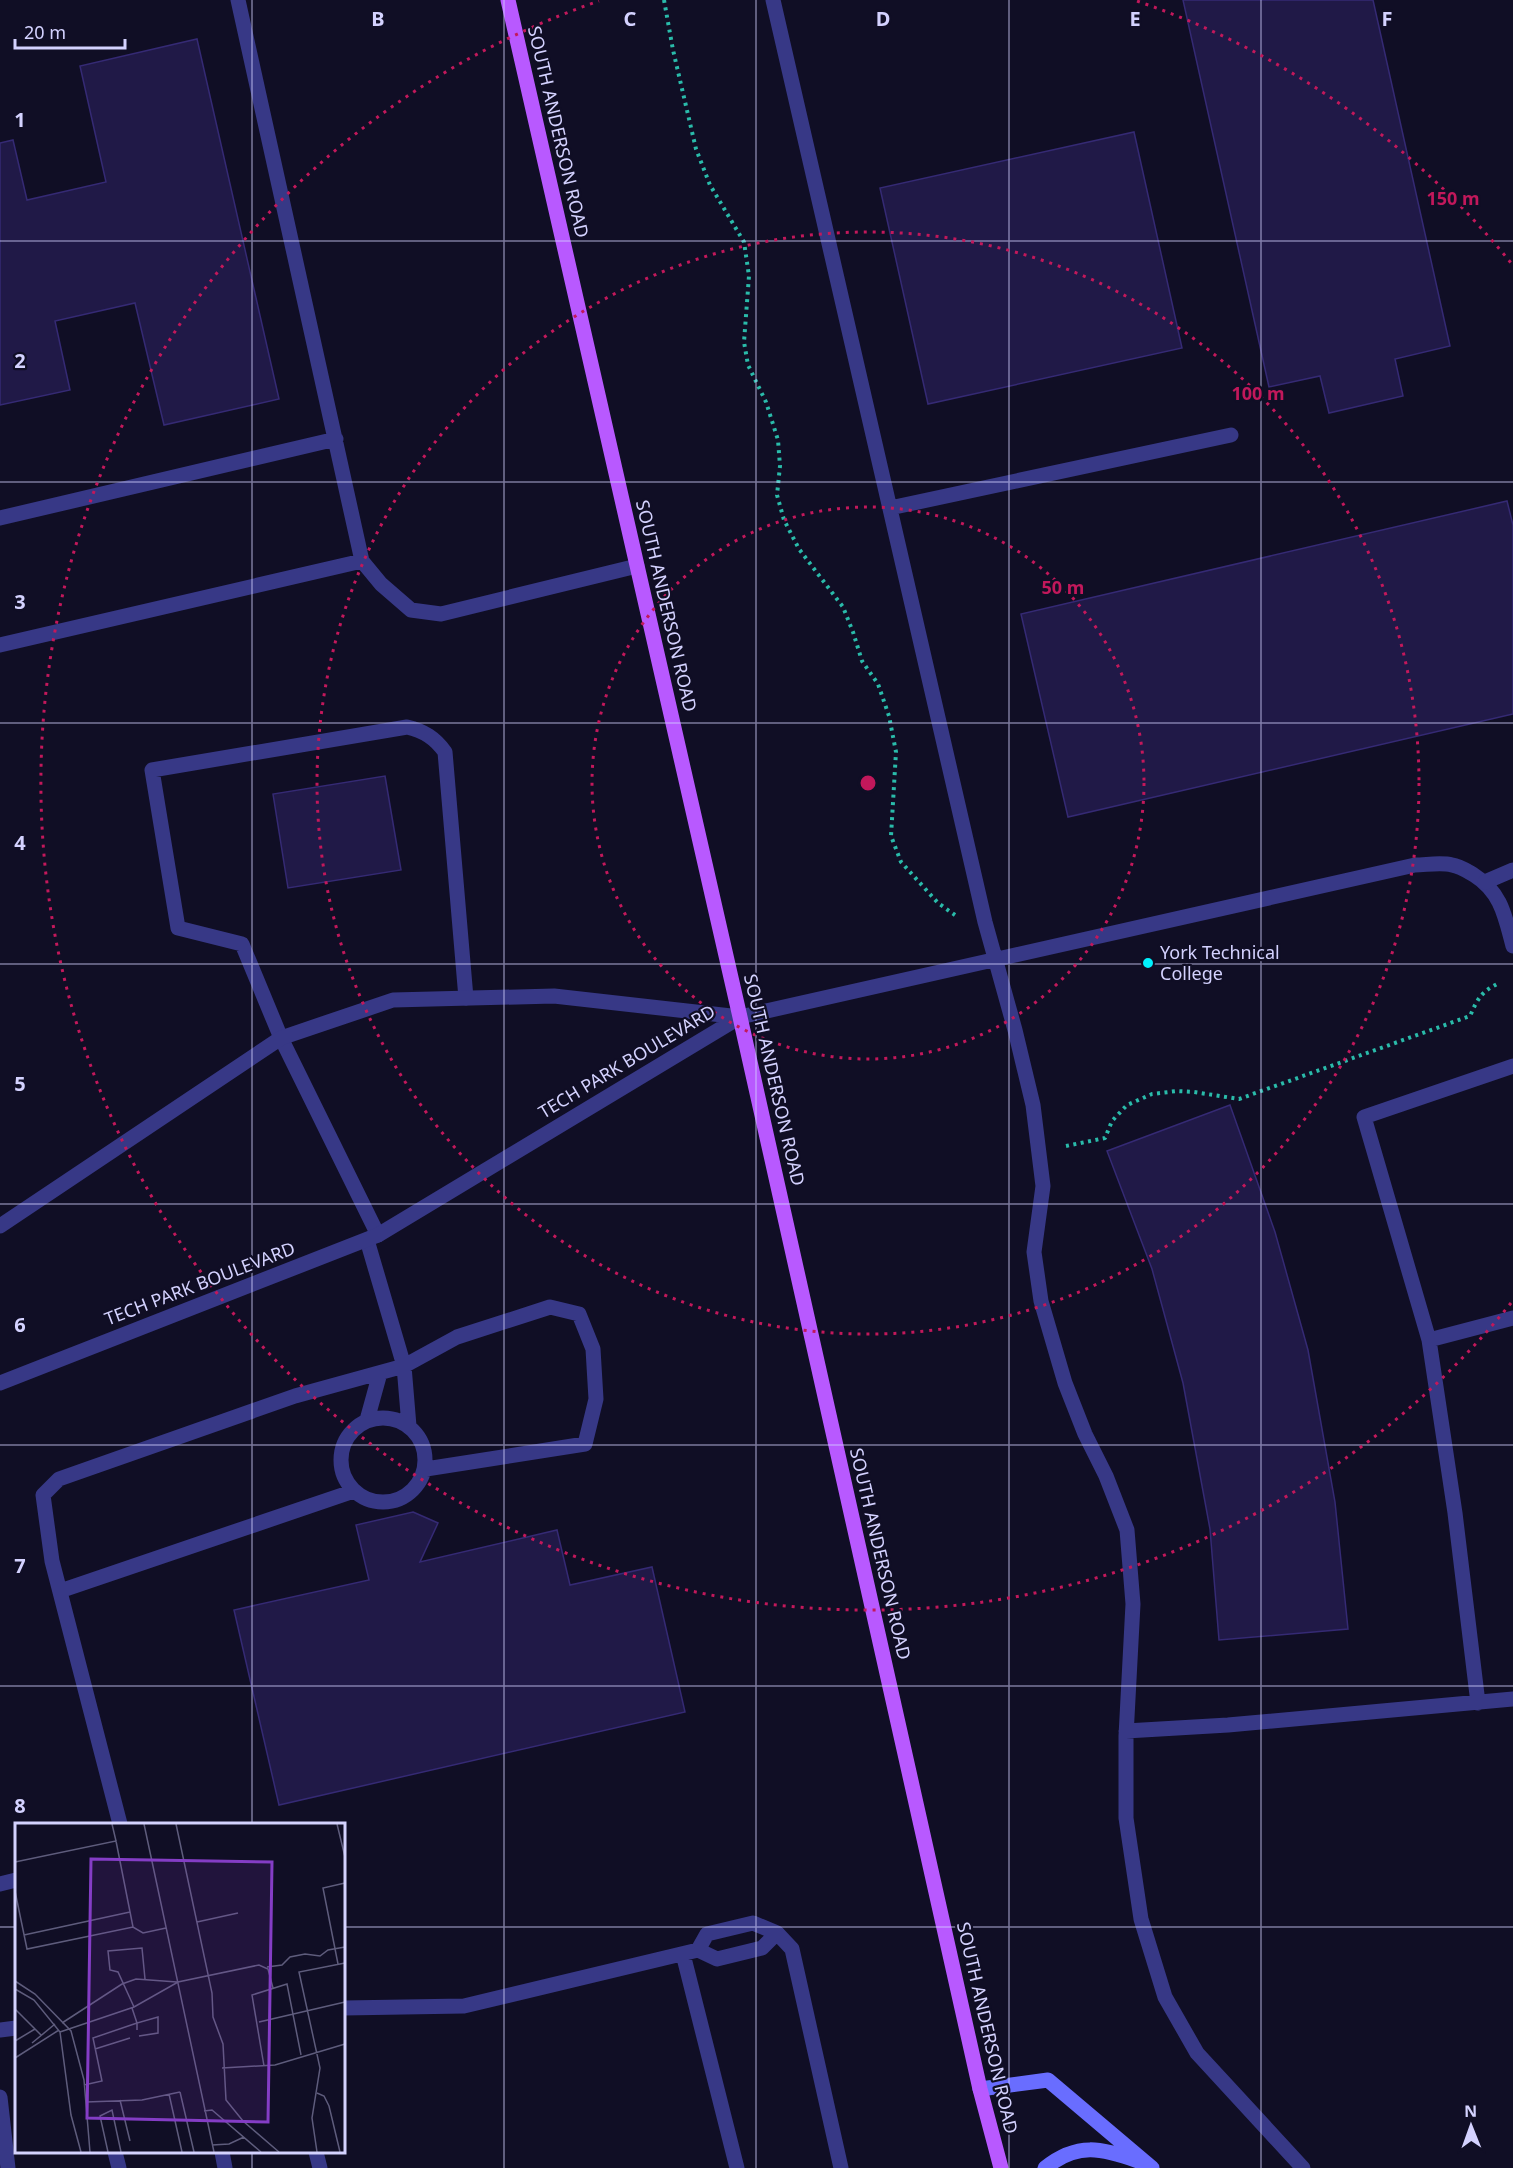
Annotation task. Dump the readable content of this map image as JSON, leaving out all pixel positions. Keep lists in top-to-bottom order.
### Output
{
  "streets": {
    "main road": ["SOUTH ANDERSON ROAD"],
    "street": ["TECH PARK BOULEVARD"]
  },
  "crossings": [
    ["SOUTH ANDERSON ROAD", "TECH PARK BOULEVARD"]
  ],
  "places": ["York Technical College"],
  "scale_bar": "20 m",
  "north": "top",
  "grid": {
    "columns": [
      "B",
      "C",
      "D",
      "E",
      "F"
    ],
    "rows": [
      "1",
      "2",
      "3",
      "4",
      "5",
      "6",
      "7",
      "8"
    ]
  },
  "rings": ["150 m", "100 m", "50 m"]
}
